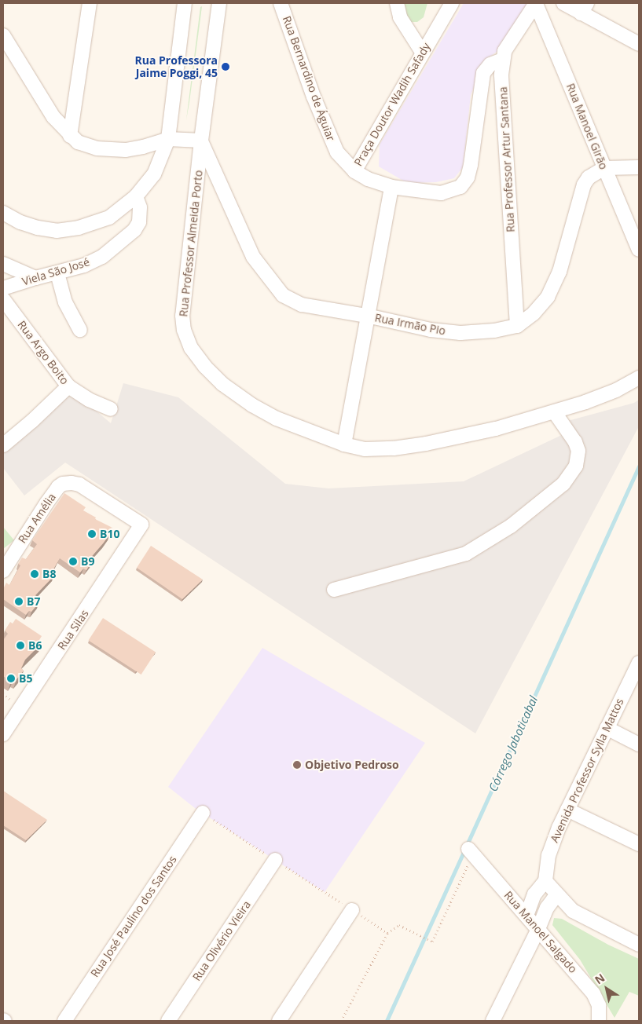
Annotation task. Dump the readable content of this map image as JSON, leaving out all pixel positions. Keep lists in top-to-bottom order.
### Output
{
  "streets": {
    "street": [
      "Rua Bernardino de Águiar",
      "Praça Doutor Wadih Safady",
      "Rua Manoel Girão",
      "Rua Professor Artur Santana",
      "Rua Professor Almeida Porto",
      "Viela São José",
      "Rua Irmão Pio",
      "Rua Argo Boito",
      "Rua Amélia",
      "Rua Silas",
      "Avenida Professor Sylla Mattos",
      "Rua José Paulino dos Santos",
      "Rua Manoel Salgado",
      "Rua Olivério Vieira"
    ]
  },
  "crossings": [
    ["Rua Bernardino de Águiar", "Praça Doutor Wadih Safady"],
    ["Praça Doutor Wadih Safady", "Rua Professor Artur Santana"],
    ["Rua Manoel Girão", "Rua Professor Artur Santana"],
    ["Rua Manoel Girão", "Rua Irmão Pio"],
    ["Rua Professor Artur Santana", "Rua Irmão Pio"],
    ["Rua Professor Almeida Porto", "Rua Irmão Pio"],
    ["Rua Amélia", "Rua Silas"]
  ],
  "water": ["Córrego Jaboticabal"],
  "places": [
    "Rua Professora Jaime Poggi, 45",
    "B10",
    "B9",
    "B8",
    "B7",
    "B6",
    "B5",
    "Objetivo Pedroso"
  ],
  "north": "top left"
}
